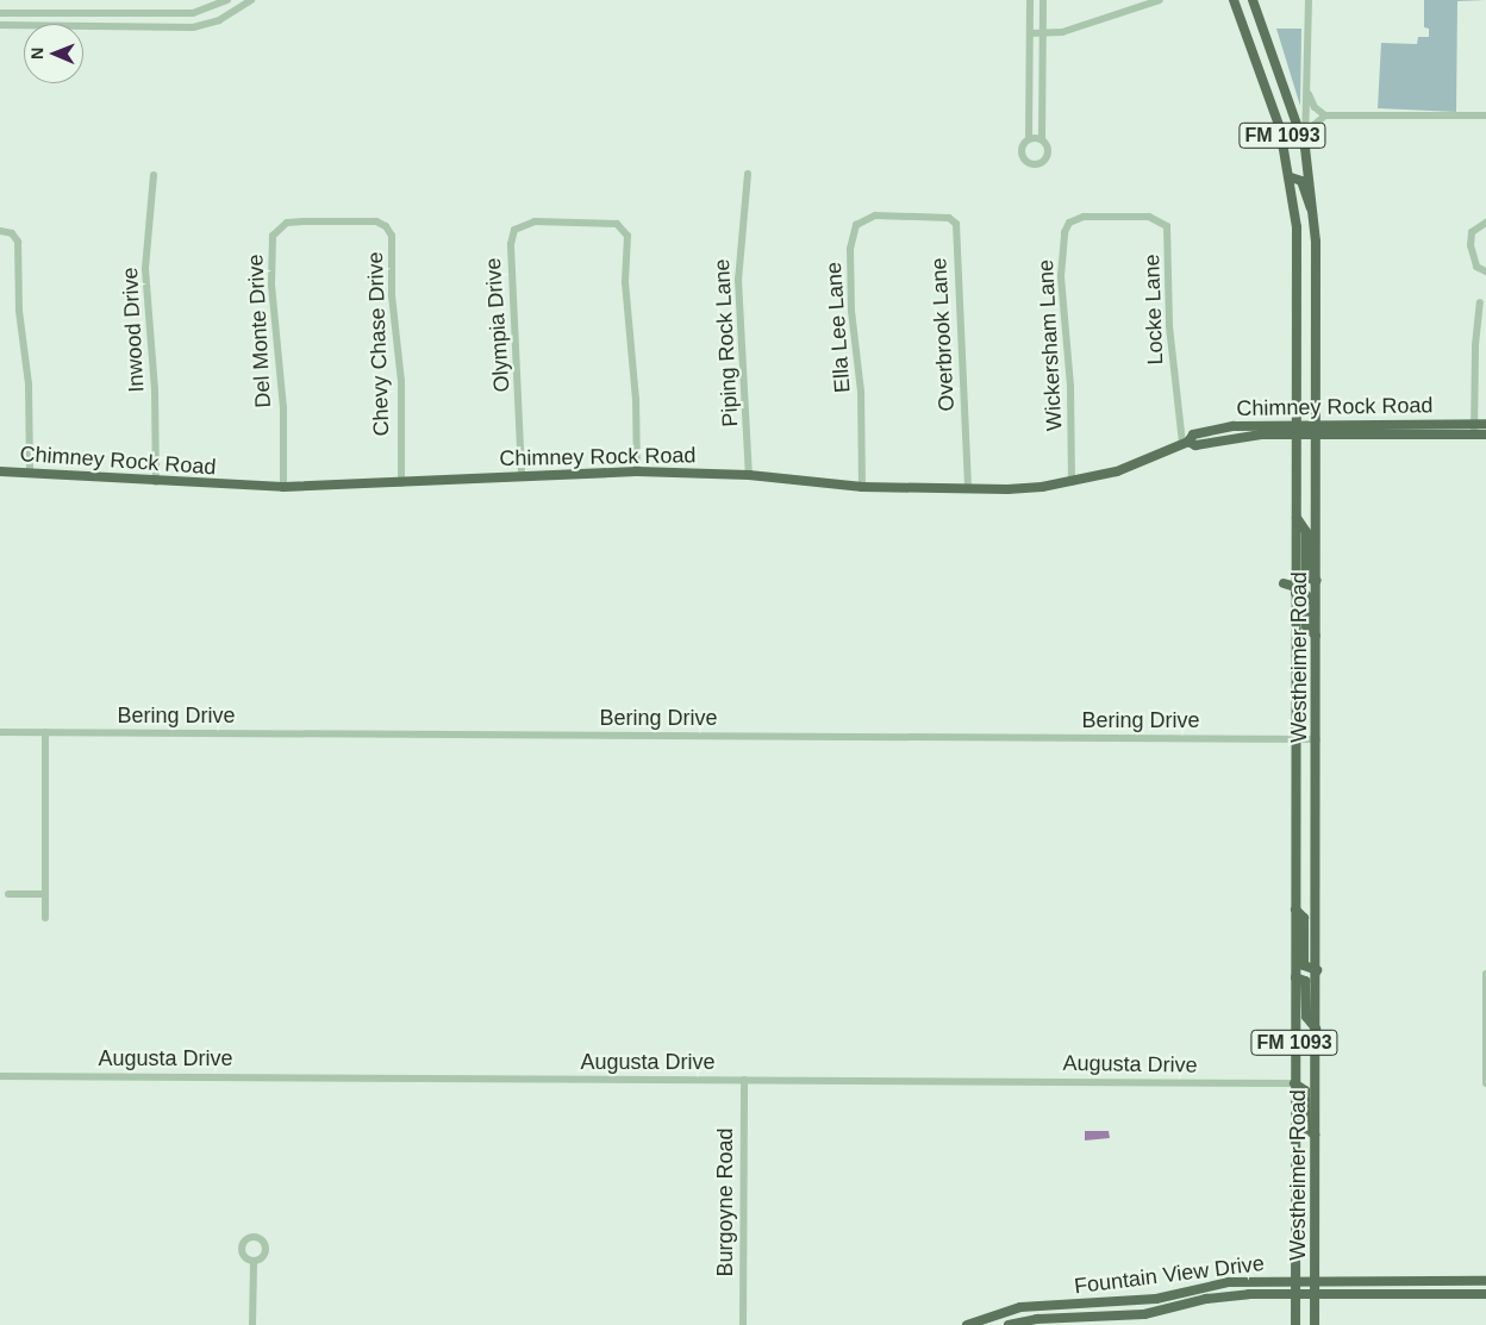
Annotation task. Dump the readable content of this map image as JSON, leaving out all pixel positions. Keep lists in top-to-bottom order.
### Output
{
  "streets": {
    "main road": [
      "FM 1093",
      "Chimney Rock Road",
      "Westheimer Road",
      "Fountain View Drive"
    ],
    "street": [
      "Locke Lane",
      "Olympia Drive",
      "Ella Lee Lane",
      "Inwood Drive",
      "Del Monte Drive",
      "Overbrook Lane",
      "Piping Rock Lane",
      "Chevy Chase Drive",
      "Wickersham Lane",
      "Bering Drive",
      "Augusta Drive",
      "Burgoyne Road"
    ]
  },
  "crossings": [
    ["Locke Lane", "Wickersham Lane"],
    ["Locke Lane", "Chimney Rock Road"],
    ["Olympia Drive", "Chimney Rock Road"],
    ["Ella Lee Lane", "Overbrook Lane"],
    ["Ella Lee Lane", "Chimney Rock Road"],
    ["Inwood Drive", "Chimney Rock Road"],
    ["Del Monte Drive", "Chevy Chase Drive"],
    ["Del Monte Drive", "Chimney Rock Road"],
    ["Overbrook Lane", "Chimney Rock Road"],
    ["Piping Rock Lane", "Chimney Rock Road"],
    ["Chevy Chase Drive", "Chimney Rock Road"],
    ["Wickersham Lane", "Chimney Rock Road"],
    ["Chimney Rock Road", "Westheimer Road"],
    ["Westheimer Road", "Bering Drive"],
    ["Westheimer Road", "Augusta Drive"],
    ["Westheimer Road", "Fountain View Drive"],
    ["Augusta Drive", "Burgoyne Road"]
  ],
  "north": "left"
}
